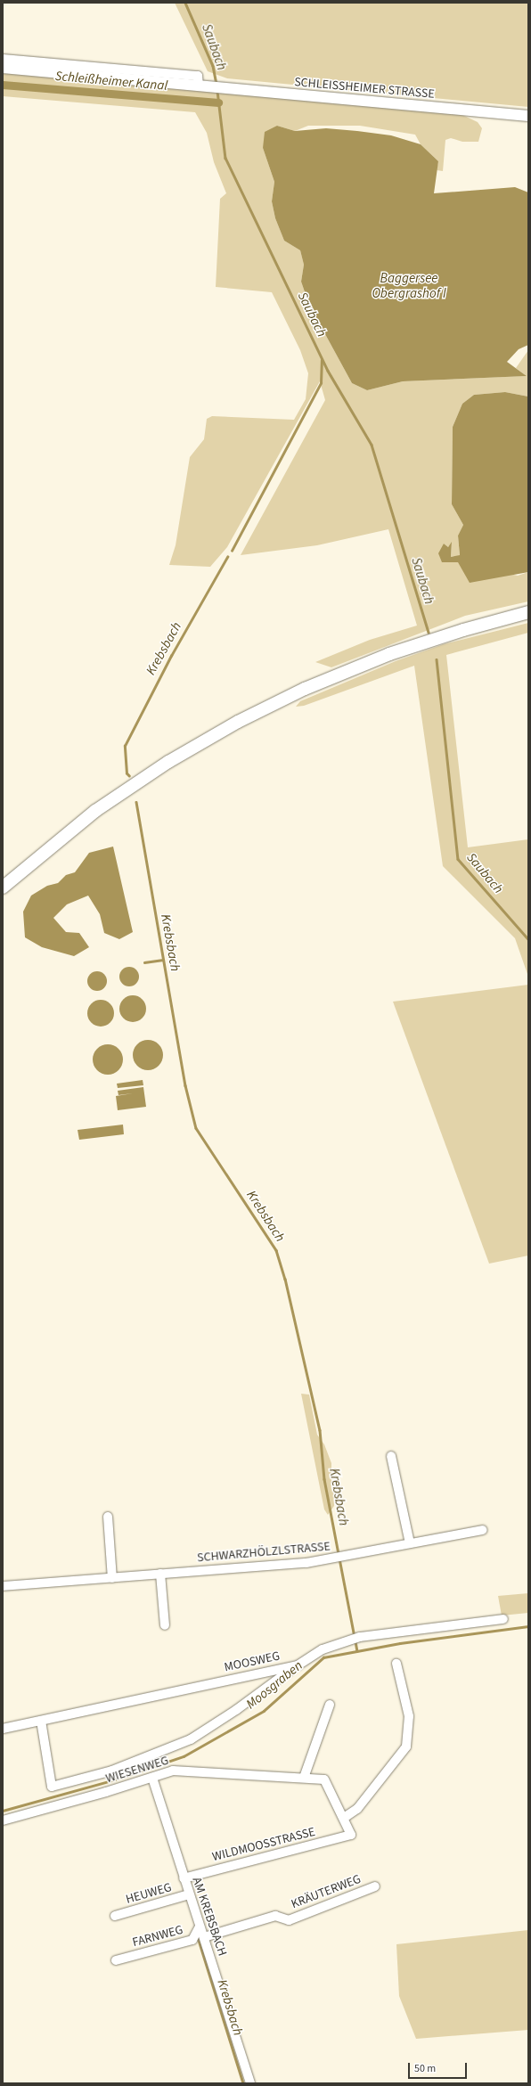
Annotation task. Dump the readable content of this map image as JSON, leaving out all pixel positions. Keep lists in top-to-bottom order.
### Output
{
  "streets": {
    "main road": ["SCHLEISSHEIMER STRASSE"],
    "street": [
      "SCHWARZHÖLZLSTRASSE",
      "MOOSWEG",
      "WIESENWEG",
      "WILDMOOSSTRASSE",
      "KRÄUTERWEG",
      "HEUWEG",
      "AM KREBSBACH",
      "FARNWEG"
    ]
  },
  "crossings": [
    ["WIESENWEG", "WILDMOOSSTRASSE"],
    ["WIESENWEG", "AM KREBSBACH"],
    ["WILDMOOSSTRASSE", "AM KREBSBACH"],
    ["KRÄUTERWEG", "AM KREBSBACH"],
    ["HEUWEG", "AM KREBSBACH"],
    ["AM KREBSBACH", "FARNWEG"]
  ],
  "water": [
    "Saubach",
    "Schleißheimer Kanal",
    "Baggersee Obergrashof I",
    "Krebsbach",
    "Moosgraben"
  ],
  "scale_bar": "50 m"
}
